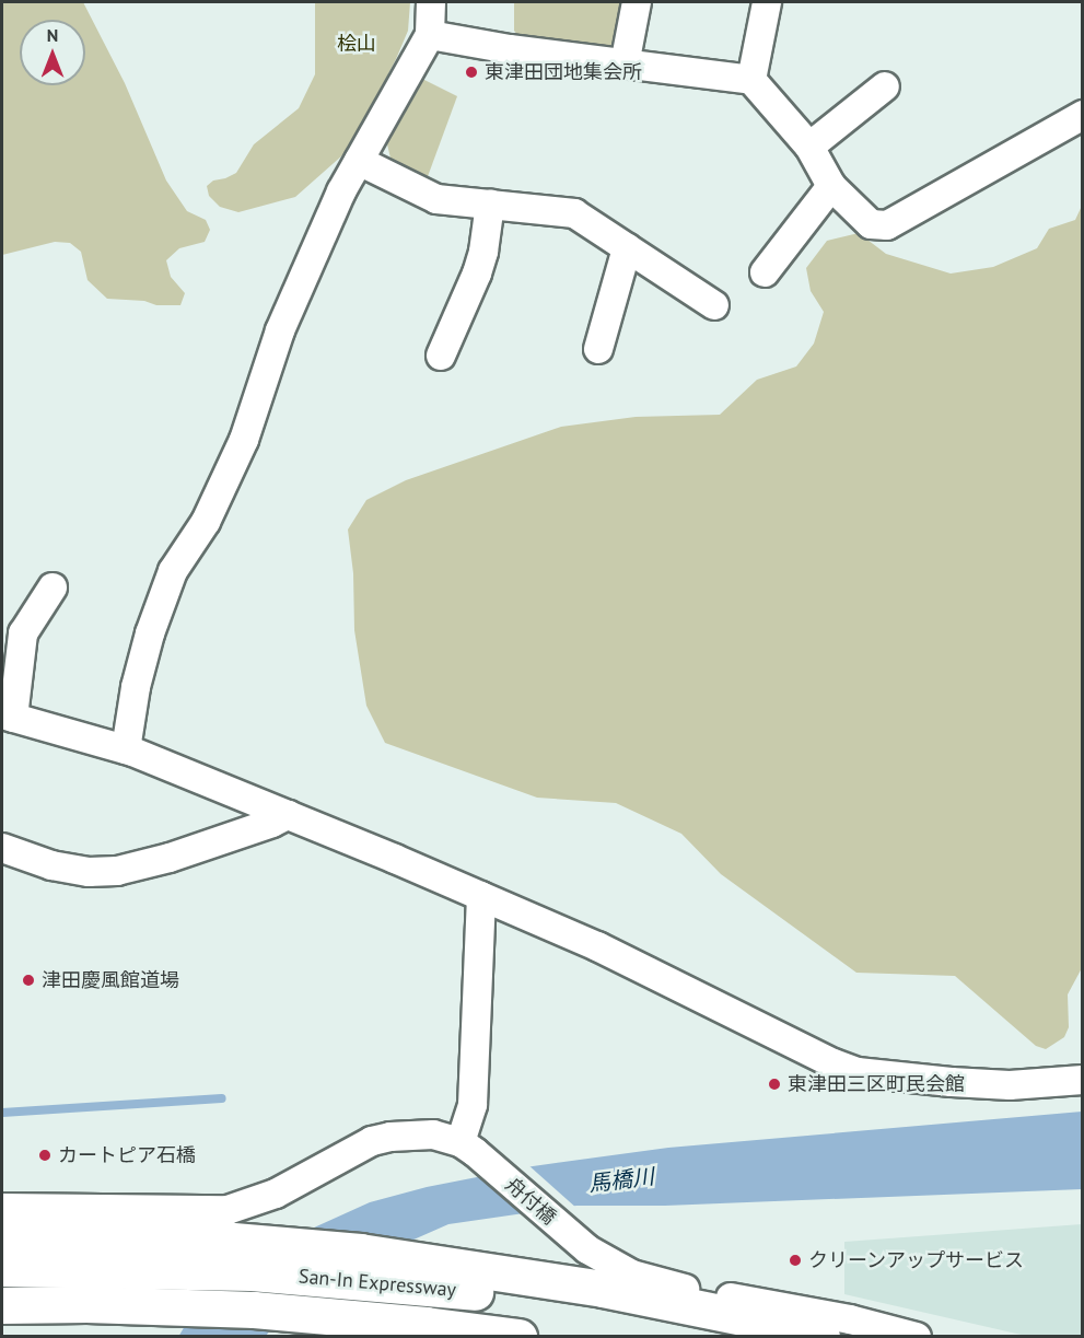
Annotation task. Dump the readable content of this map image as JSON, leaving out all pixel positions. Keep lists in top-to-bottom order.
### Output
{
  "streets": {
    "highway": ["San-In Expressway"],
    "street": ["舟付橋"]
  },
  "water": ["馬橋川"],
  "parks": ["桧山"],
  "places": [
    "東津田団地集会所",
    "津田慶風館道場",
    "東津田三区町民会館",
    "カートピア石橋",
    "クリーンアップサービス"
  ],
  "north": "top"
}
